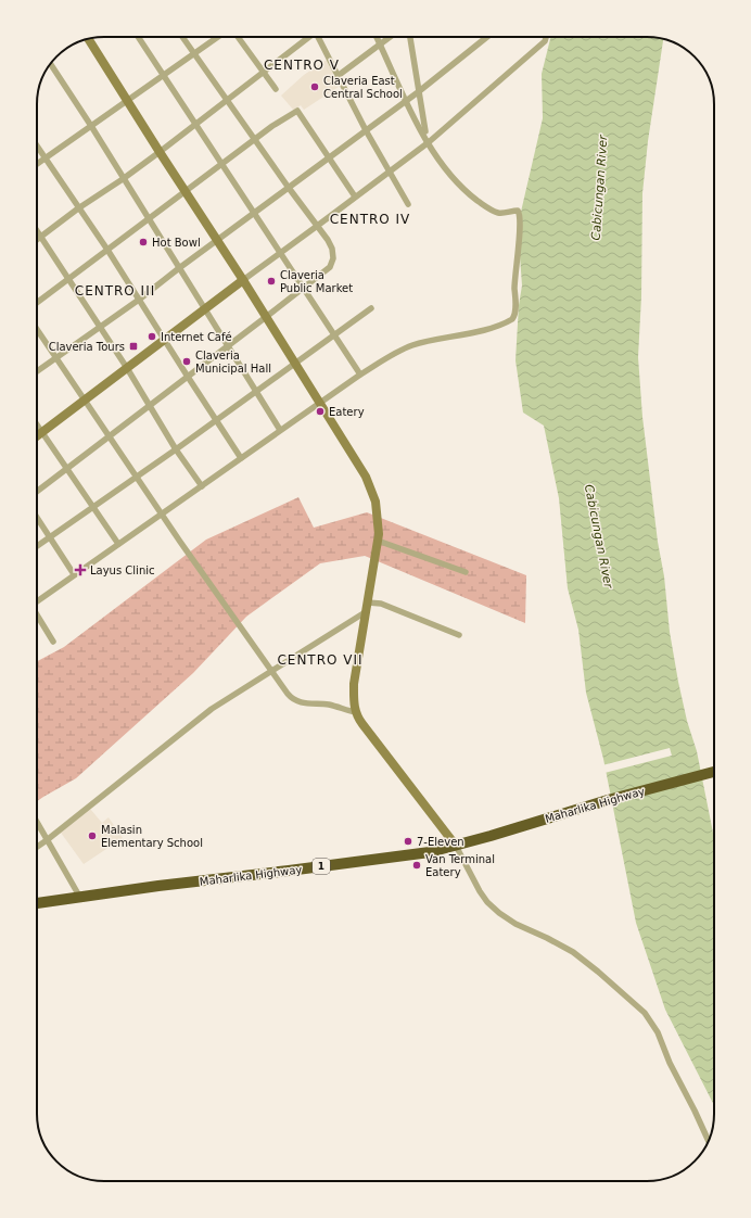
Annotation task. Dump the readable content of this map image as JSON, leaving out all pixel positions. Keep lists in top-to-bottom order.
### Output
{
  "streets": {
    "highway": ["Maharlika Highway", "1"]
  },
  "districts": [
    "CENTRO V",
    "CENTRO IV",
    "CENTRO III",
    "CENTRO VII"
  ],
  "water": ["Cabicungan River"],
  "places": {
    "other": [
      "Claveria East Central School",
      "Hot Bowl",
      "Claveria Public Market",
      "Internet Café",
      "Claveria Municipal Hall",
      "Eatery",
      "Malasin Elementary School",
      "7-Eleven",
      "Van Terminal Eatery"
    ],
    "transit": ["Claveria Tours"],
    "health": ["Layus Clinic"]
  }
}
